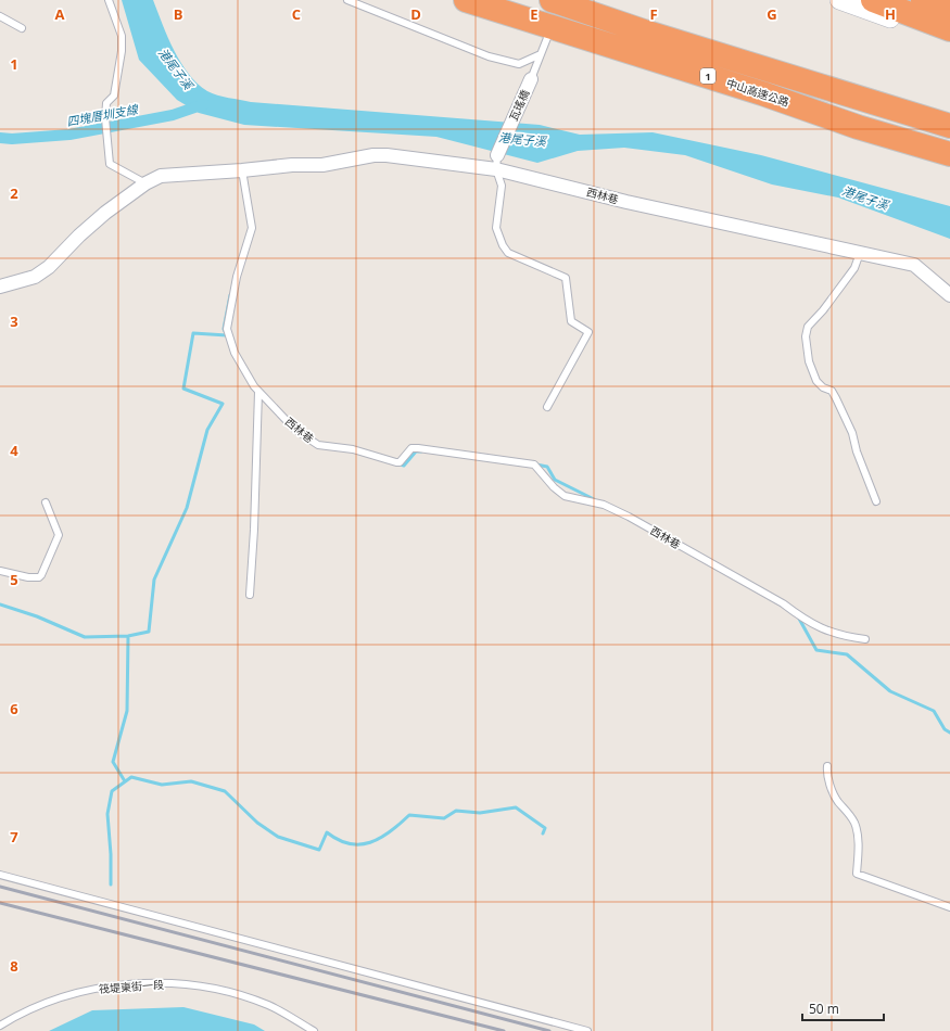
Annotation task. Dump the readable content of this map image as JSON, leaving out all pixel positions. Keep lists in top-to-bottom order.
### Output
{
  "streets": {
    "highway": ["1", "中山高速公路"],
    "street": ["瓦瑤橋", "西林巷"],
    "lane": ["筏堤東街一段"]
  },
  "water": ["港尾子溪", "四塊厝圳支線"],
  "scale_bar": "50 m",
  "grid": {
    "columns": [
      "A",
      "B",
      "C",
      "D",
      "E",
      "F",
      "G",
      "H"
    ],
    "rows": [
      "1",
      "2",
      "3",
      "4",
      "5",
      "6",
      "7",
      "8"
    ]
  }
}
